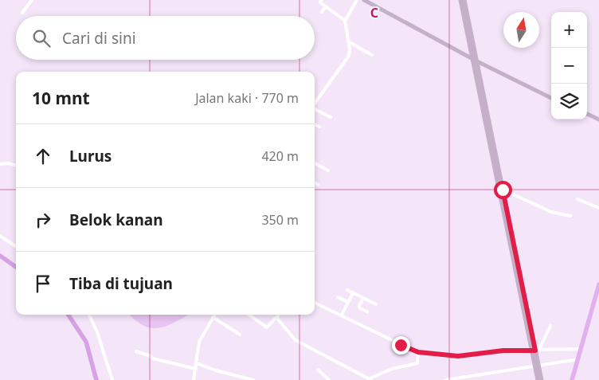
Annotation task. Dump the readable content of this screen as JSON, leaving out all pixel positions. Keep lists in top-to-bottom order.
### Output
{
  "north": "top",
  "page": {
    "map_buttons": ["+", "−"],
    "search": "Cari di sini",
    "heading": ["10 mnt", "Jalan kaki · 770 m"],
    "list": [
      ["Lurus", "420 m"],
      ["Belok kanan", "350 m"],
      "Tiba di tujuan"
    ]
  },
  "grid": {
    "columns": ["C"]
  }
}
